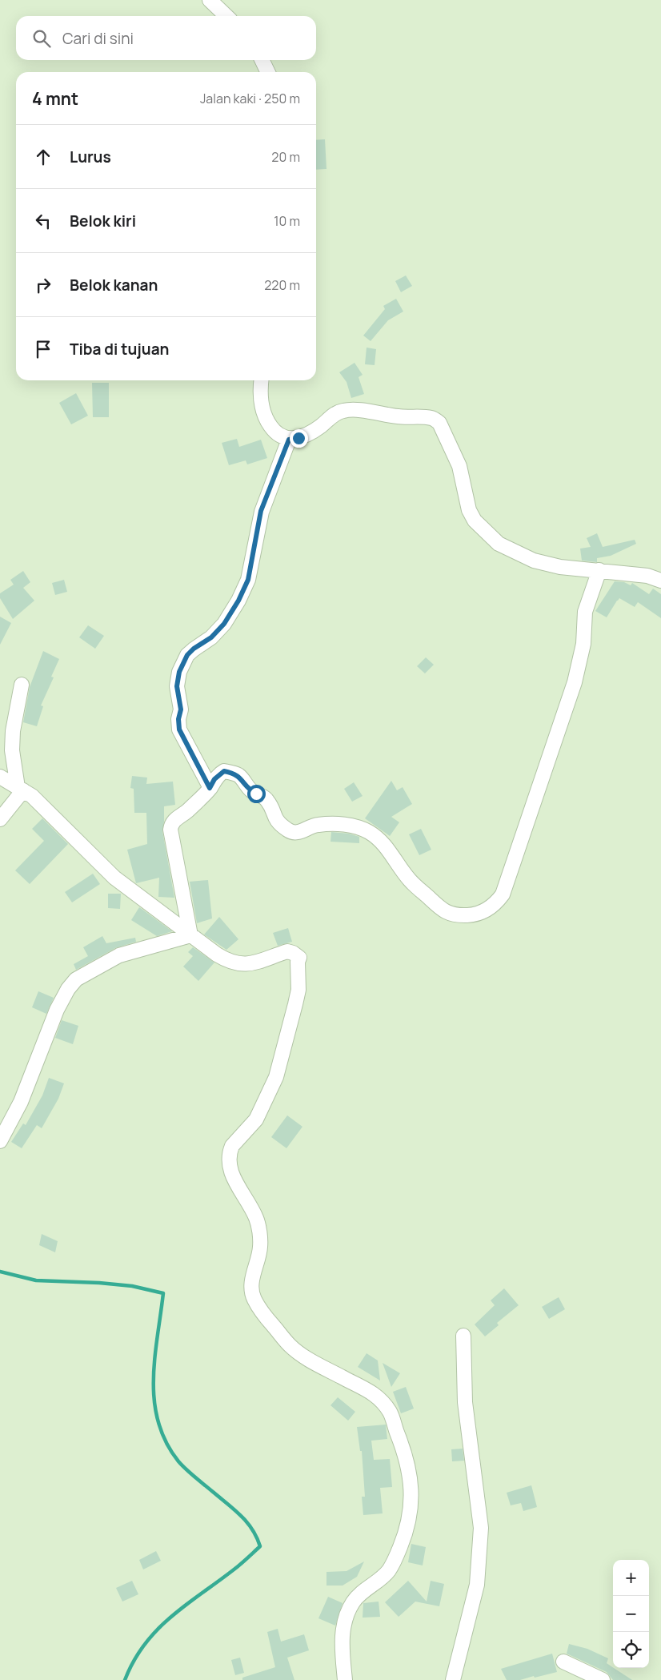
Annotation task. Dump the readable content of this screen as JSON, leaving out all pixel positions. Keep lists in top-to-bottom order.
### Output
{
  "page": {
    "search": "Cari di sini",
    "heading": ["4 mnt", "Jalan kaki · 250 m"],
    "list": [
      ["Lurus", "20 m"],
      ["Belok kiri", "10 m"],
      ["Belok kanan", "220 m"],
      "Tiba di tujuan"
    ],
    "map_buttons": ["+", "−"]
  }
}
